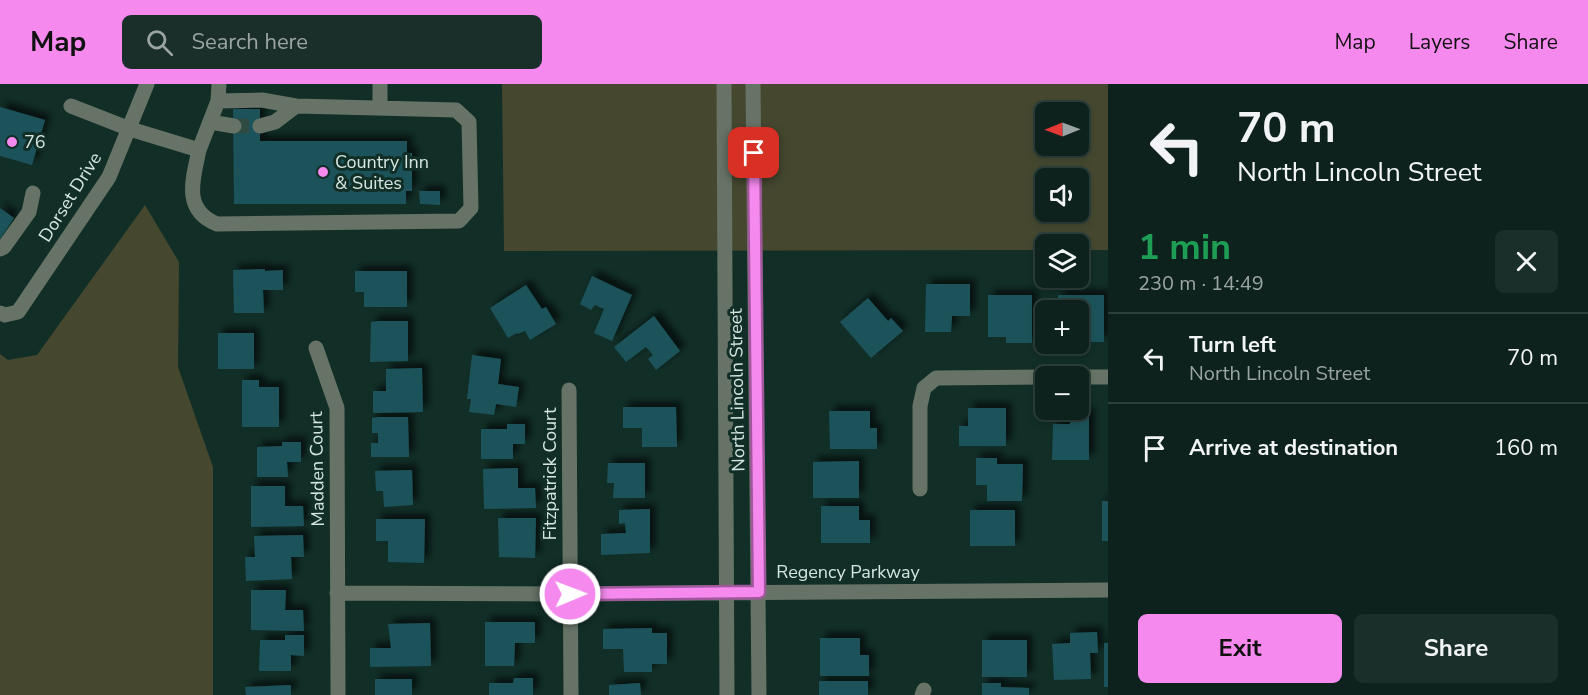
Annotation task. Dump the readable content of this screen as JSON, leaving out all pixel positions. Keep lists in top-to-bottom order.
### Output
{
  "streets": {
    "street": [
      "Dorset Drive",
      "North Lincoln Street",
      "Madden Court",
      "Fitzpatrick Court",
      "Regency Parkway"
    ]
  },
  "crossings": [
    ["North Lincoln Street", "Regency Parkway"],
    ["Madden Court", "Regency Parkway"],
    ["Fitzpatrick Court", "Regency Parkway"]
  ],
  "places": ["76", "Country Inn & Suites"],
  "north": "left",
  "page": {
    "header": "Map",
    "search": "Search here",
    "nav": ["Map", "Layers", "Share"],
    "turn": ["70 m", "North Lincoln Street"],
    "map_buttons": ["+", "−"],
    "heading": ["1 min", "230 m · 14:49"],
    "list": [
      {
        "name": "Turn left",
        "note": "North Lincoln Street",
        "value": "70 m"
      },
      {
        "name": "Arrive at destination",
        "value": "160 m"
      }
    ],
    "buttons": ["Exit", "Share"]
  }
}
